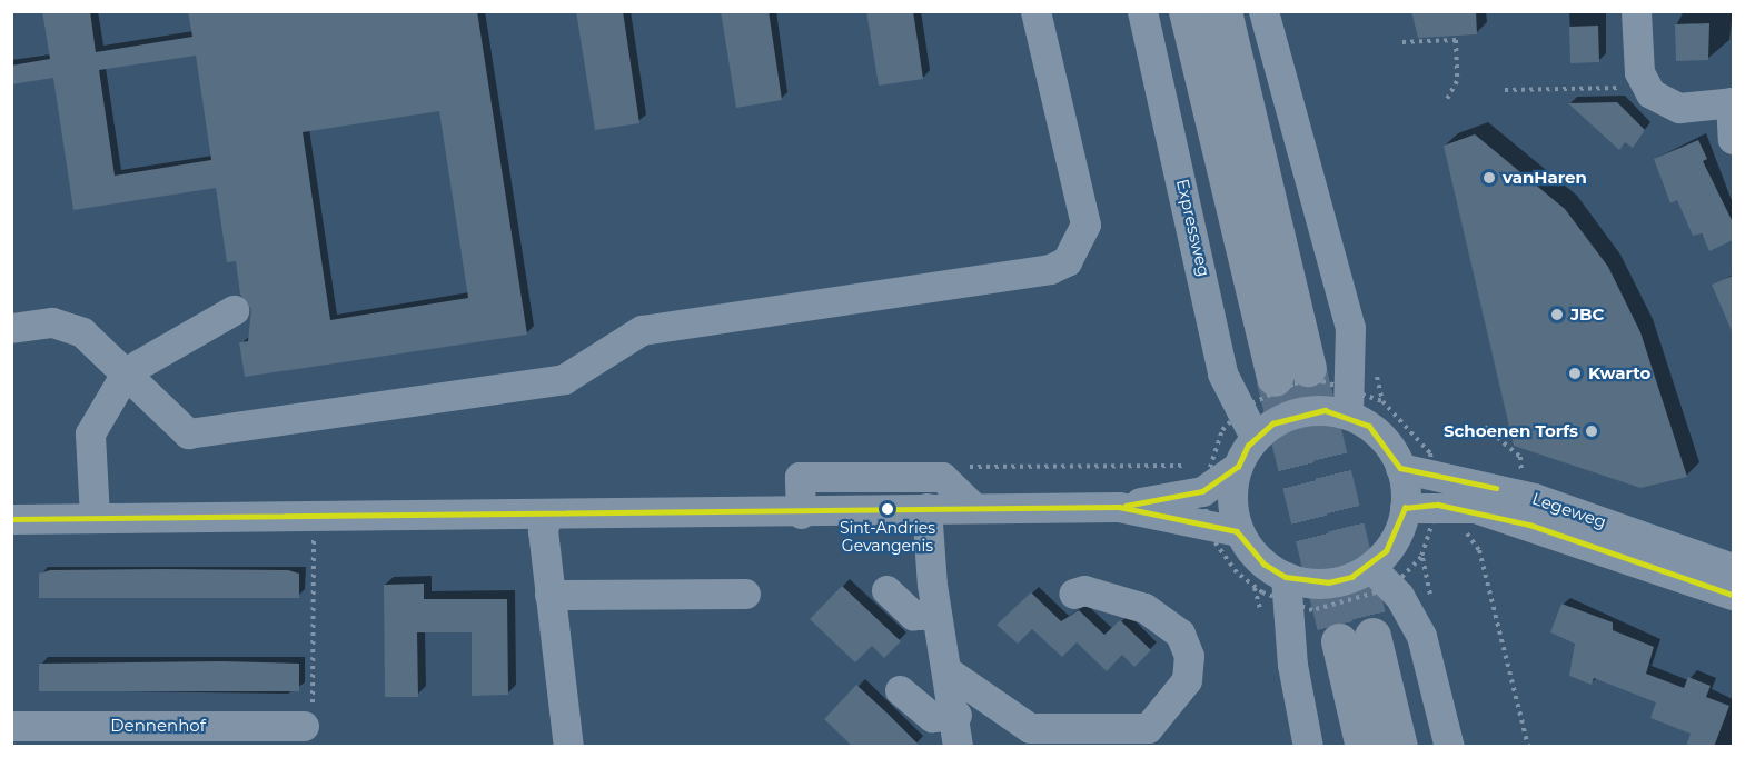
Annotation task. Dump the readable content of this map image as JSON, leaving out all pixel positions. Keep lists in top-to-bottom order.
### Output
{
  "streets": {
    "street": ["Expressweg", "Legeweg", "Dennenhof"]
  },
  "crossings": [
    ["Expressweg", "Legeweg"]
  ],
  "places": [
    "vanHaren",
    "JBC",
    "Kwarto",
    "Schoenen Torfs",
    "Sint-Andries Gevangenis"
  ]
}
